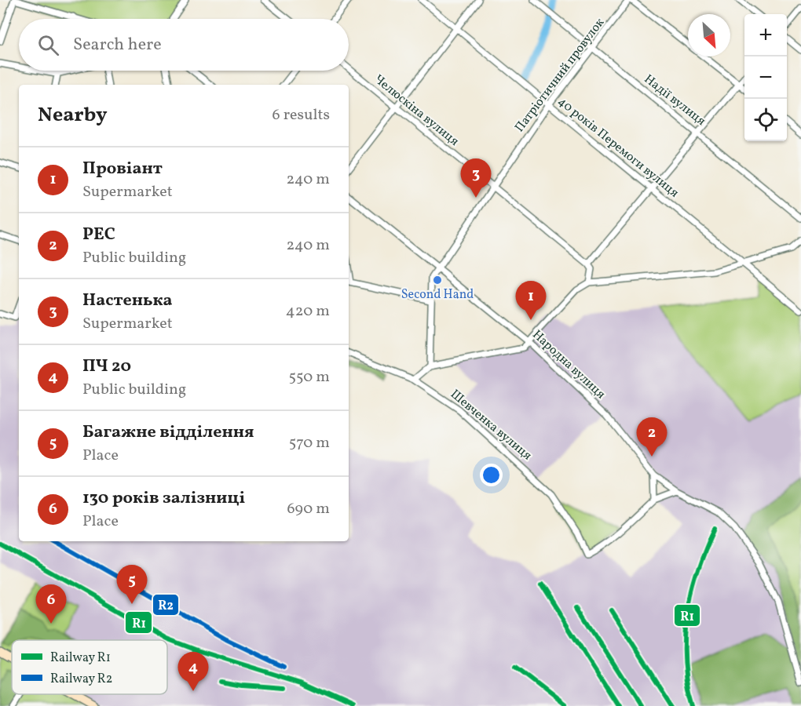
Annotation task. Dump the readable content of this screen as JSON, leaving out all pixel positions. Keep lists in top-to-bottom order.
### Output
{
  "streets": {
    "street": [
      "Патріотичний провулок",
      "Надії вулиця",
      "Челюскіна вулиця",
      "40 років Перемоги вулиця",
      "Народна вулиця",
      "Шевченка вулиця"
    ]
  },
  "crossings": [
    ["Патріотичний провулок", "Надії вулиця"],
    ["Патріотичний провулок", "Челюскіна вулиця"],
    ["Патріотичний провулок", "40 років Перемоги вулиця"],
    ["Патріотичний провулок", "Народна вулиця"]
  ],
  "places": ["Second Hand"],
  "lines": ["rail line R1", "rail line R2"],
  "legend": ["Railway R1", "Railway R2"],
  "north": "bottom right",
  "page": {
    "map_buttons": ["+", "−"],
    "search": "Search here",
    "heading": ["Nearby", "6 results"],
    "list": [
      {
        "mark": "1",
        "name": "Провіант",
        "note": "Supermarket",
        "value": "240 m"
      },
      {
        "mark": "2",
        "name": "РЕС",
        "note": "Public building",
        "value": "240 m"
      },
      {
        "mark": "3",
        "name": "Настенька",
        "note": "Supermarket",
        "value": "420 m"
      },
      {
        "mark": "4",
        "name": "ПЧ 20",
        "note": "Public building",
        "value": "550 m"
      },
      {
        "mark": "5",
        "name": "Багажне відділення",
        "note": "Place",
        "value": "570 m"
      },
      {
        "mark": "6",
        "name": "130 років залізниці",
        "note": "Place",
        "value": "690 m"
      }
    ],
    "pins": [
      "3",
      "1",
      "2",
      "5",
      "6",
      "4"
    ]
  }
}
